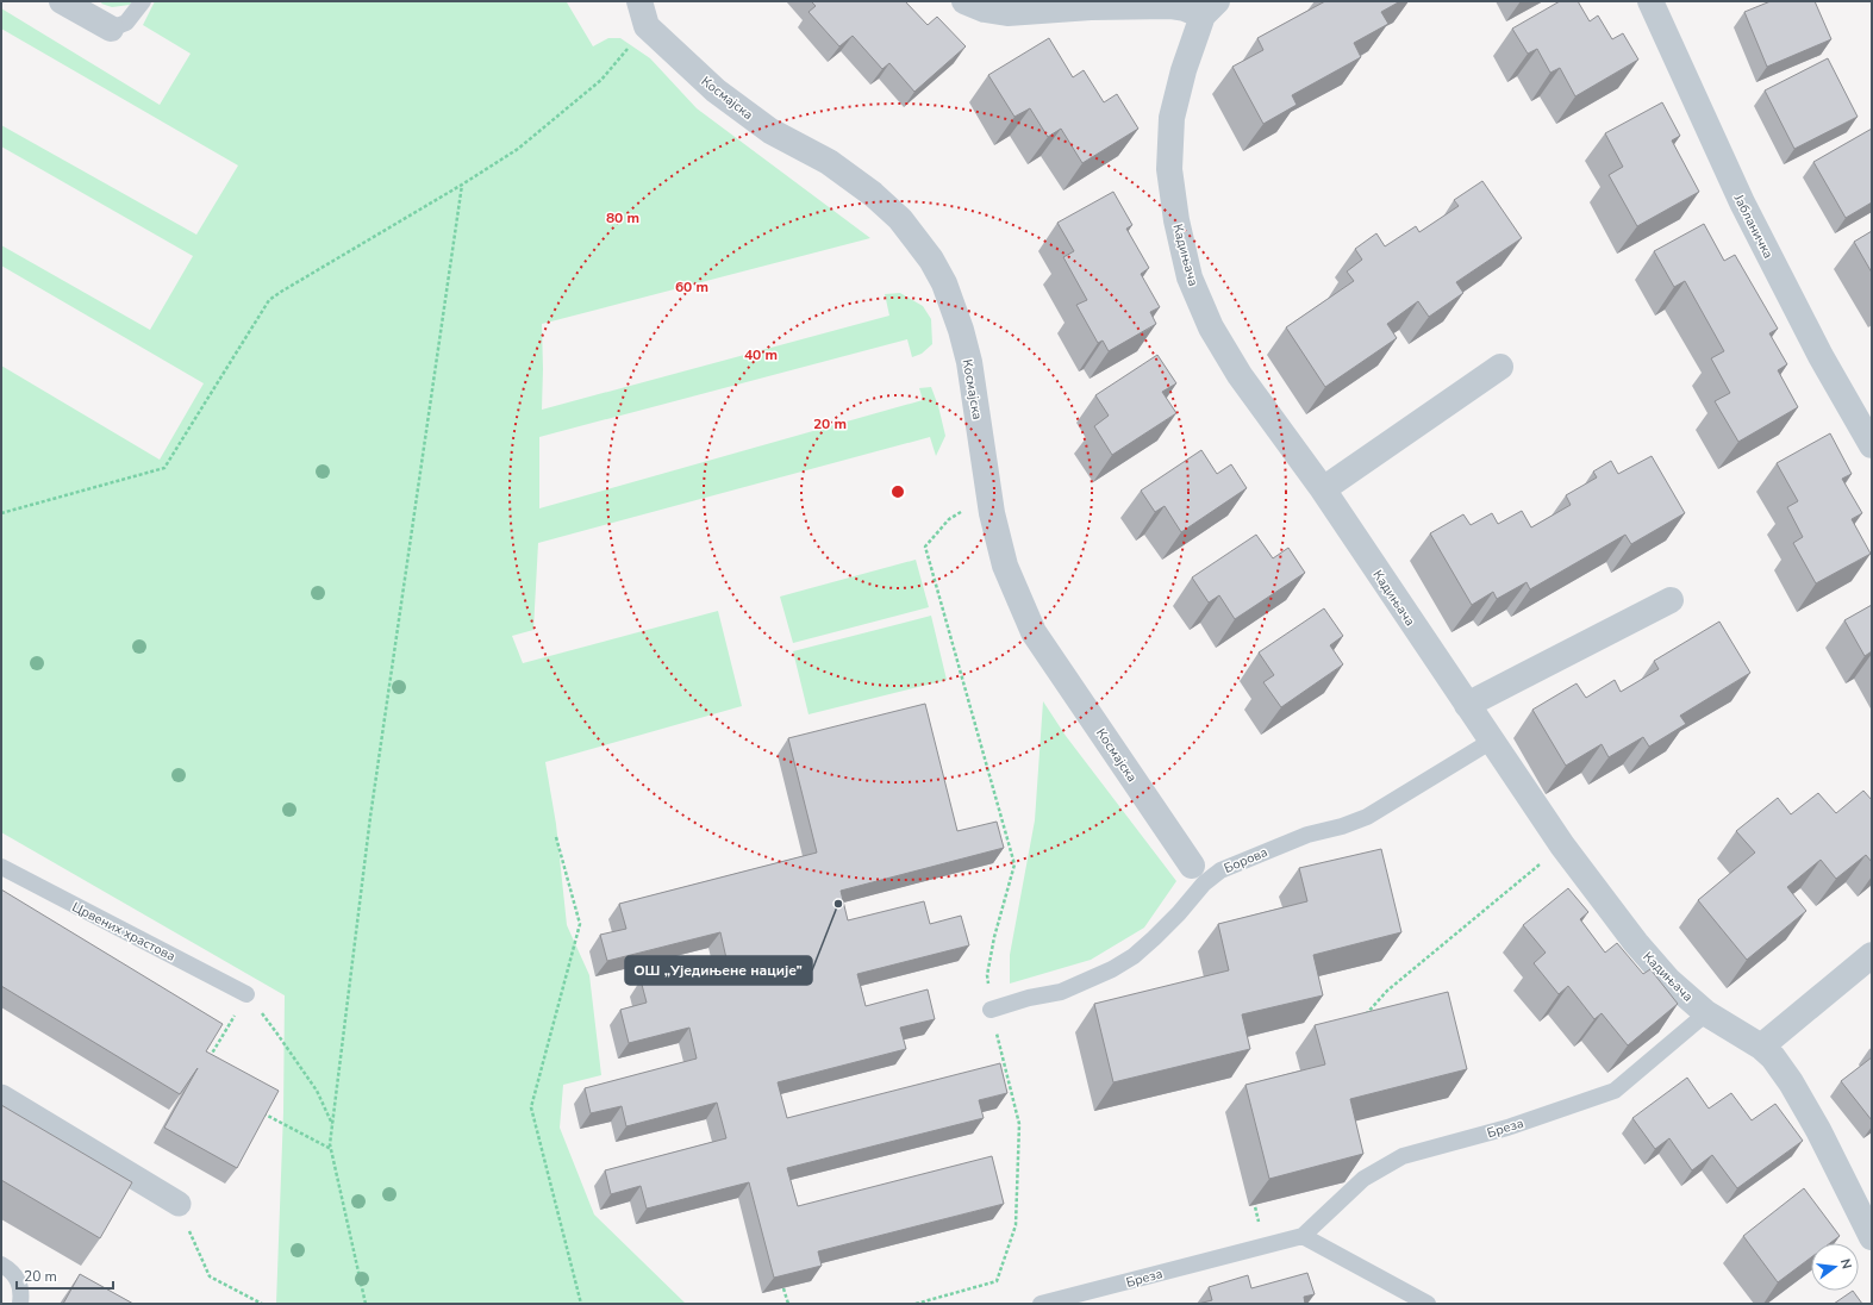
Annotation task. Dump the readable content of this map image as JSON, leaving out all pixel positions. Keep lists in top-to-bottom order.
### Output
{
  "streets": {
    "street": ["Космајска", "Јабланичка", "Кадињача"],
    "lane": ["Борова", "Црвених храстова", "Бреза"]
  },
  "crossings": [
    ["Кадињача", "Борова"],
    ["Кадињача", "Бреза"]
  ],
  "places": ["ОШ „Уједињене нације”"],
  "scale_bar": "20 m",
  "north": "right",
  "rings": [
    "80 m",
    "60 m",
    "40 m",
    "20 m"
  ]
}
